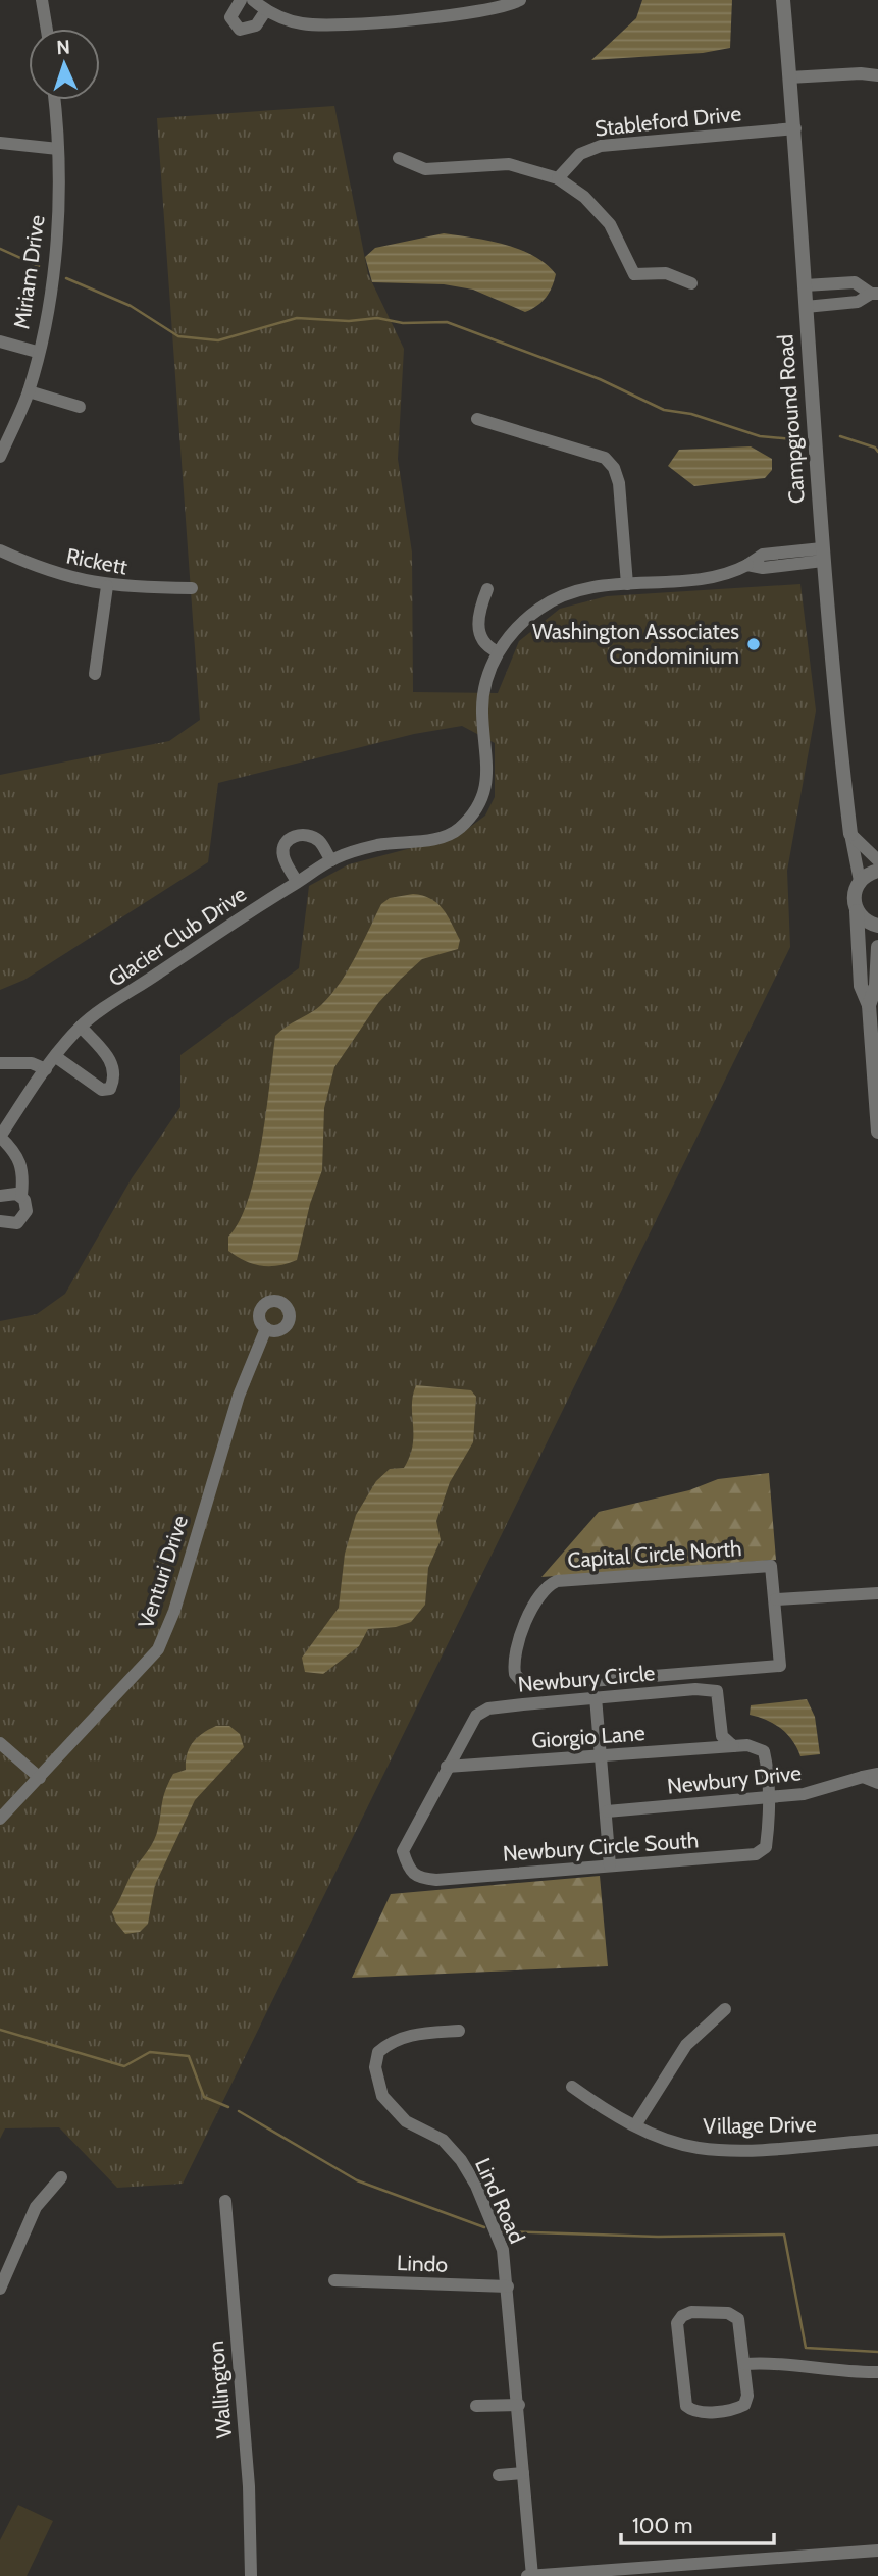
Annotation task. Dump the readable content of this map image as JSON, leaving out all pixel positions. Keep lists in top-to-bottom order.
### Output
{
  "streets": {
    "street": [
      "Stableford Drive",
      "Miriam Drive",
      "Campground Road",
      "Rickett",
      "Glacier Club Drive",
      "Capital Circle North",
      "Venturi Drive",
      "Newbury Circle",
      "Giorgio Lane",
      "Newbury Drive",
      "Newbury Circle South",
      "Village Drive",
      "Lind Road",
      "Lindo",
      "Wallington"
    ]
  },
  "crossings": [
    ["Stableford Drive", "Campground Road"],
    ["Campground Road", "Glacier Club Drive"],
    ["Newbury Circle", "Giorgio Lane"],
    ["Newbury Circle", "Newbury Circle South"],
    ["Newbury Drive", "Newbury Circle South"],
    ["Lind Road", "Lindo"]
  ],
  "places": ["Washington Associates Condominium"],
  "scale_bar": "100 m",
  "north": "top"
}
